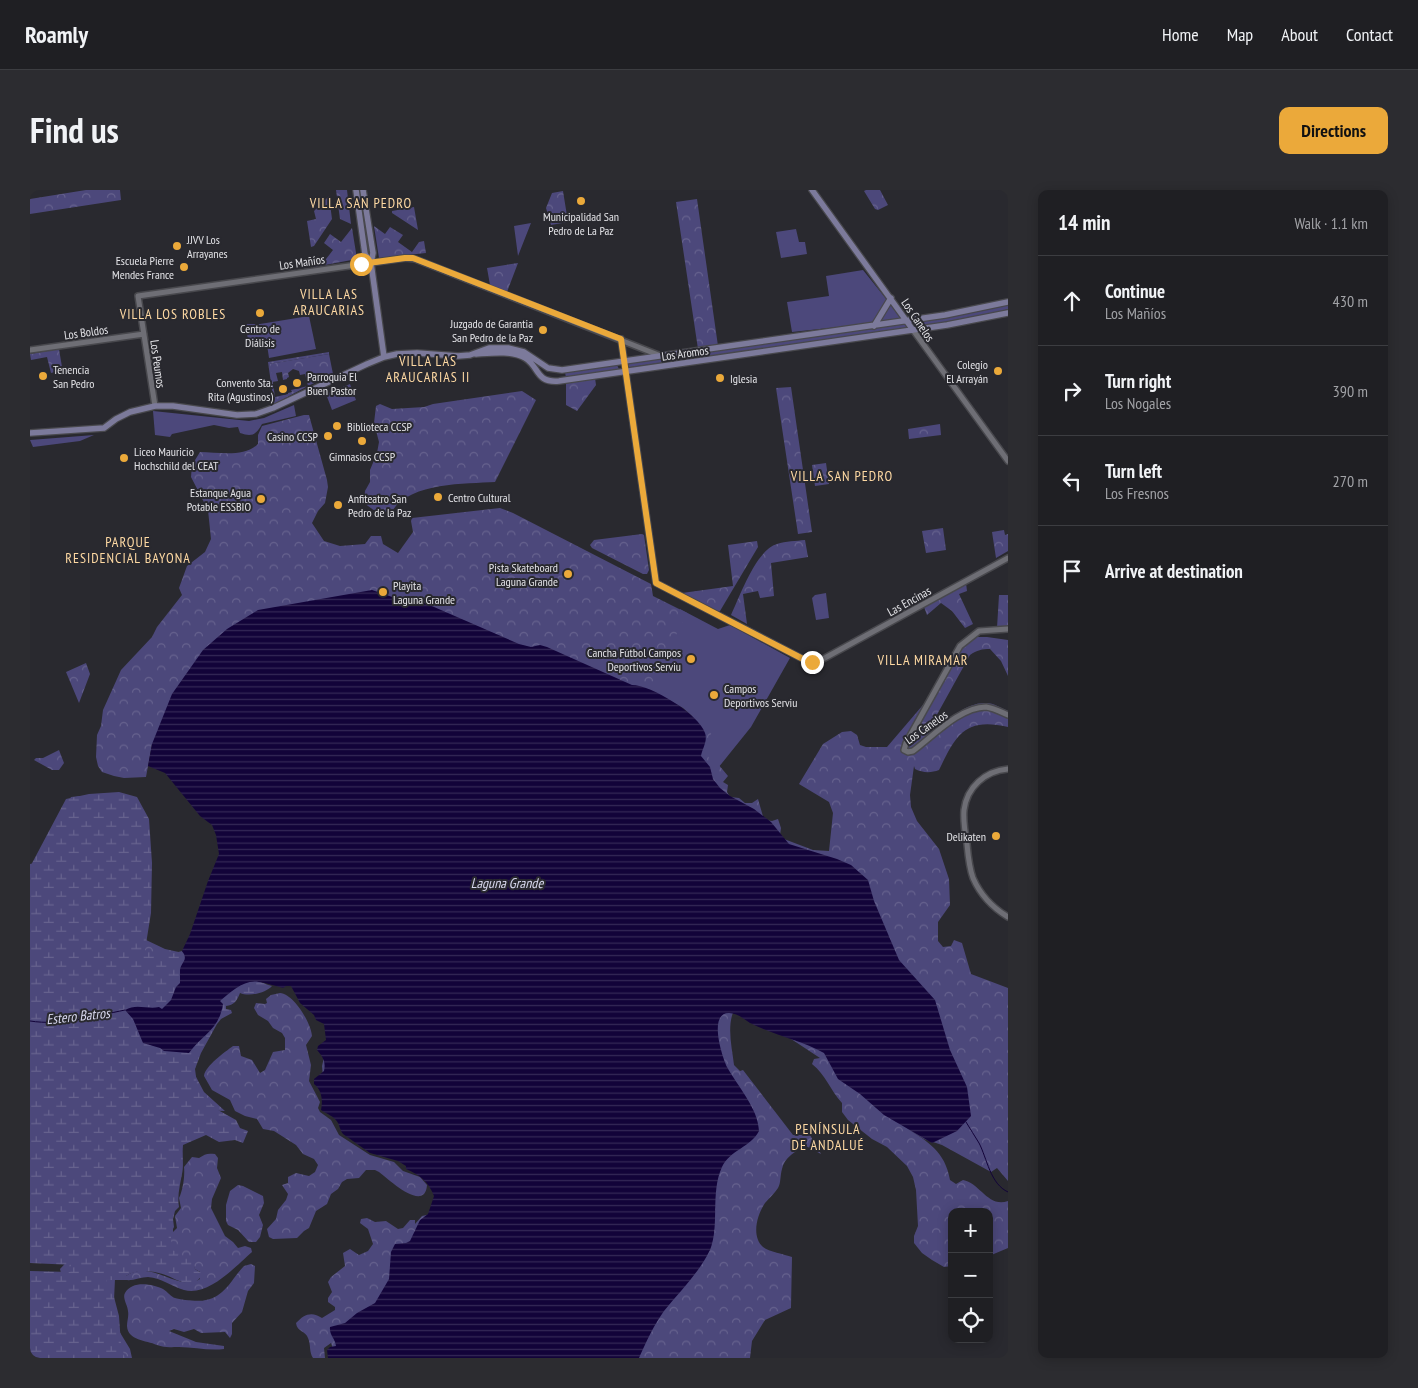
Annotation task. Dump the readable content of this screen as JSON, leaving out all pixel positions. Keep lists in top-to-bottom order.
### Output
{
  "streets": {
    "main road": ["Los Canelos", "Los Aromos"],
    "street": [
      "Los Mañíos",
      "Los Boldos",
      "Los Peumos",
      "Las Encinas"
    ]
  },
  "crossings": [
    ["Los Mañíos", "Los Aromos"],
    ["Los Mañíos", "Los Peumos"],
    ["Los Canelos", "Los Aromos"],
    ["Los Boldos", "Los Peumos"],
    ["Los Aromos", "Los Peumos"],
    ["Los Aromos", "Las Encinas"]
  ],
  "districts": [
    "VILLA SAN PEDRO",
    "VILLA LAS ARAUCARIAS",
    "VILLA LOS ROBLES",
    "VILLA LAS ARAUCARIAS II",
    "VILLA SAN PEDRO",
    "PARQUE RESIDENCIAL BAYONA",
    "VILLA MIRAMAR",
    "PENÍNSULA DE ANDALUÉ"
  ],
  "water": ["Laguna Grande", "Estero Batros"],
  "places": [
    "Municipalidad San Pedro de La Paz",
    "JJVV Los Arrayanes",
    "Escuela Pierre Mendes France",
    "Centro de Diálisis",
    "Juzgado de Garantia San Pedro de la Paz",
    "Colegio El Arrayán",
    "Tenencia San Pedro",
    "Iglesia",
    "Parroquia El Buen Pastor",
    "Convento Sta. Rita (Agustinos)",
    "Biblioteca CCSP",
    "Casino CCSP",
    "Gimnasios CCSP",
    "Liceo Mauricio Hochschild del CEAT",
    "Centro Cultural",
    "Estanque Agua Potable ESSBIO",
    "Anfiteatro San Pedro de la Paz",
    "Pista Skateboard Laguna Grande",
    "Playita Laguna Grande",
    "Cancha Fútbol Campos Deportivos Serviu",
    "Campos Deportivos Serviu",
    "Delikaten"
  ],
  "page": {
    "header": "Roamly",
    "nav": [
      "Home",
      "Map",
      "About",
      "Contact"
    ],
    "title": "Find us",
    "buttons": "Directions",
    "heading": ["14 min", "Walk · 1.1 km"],
    "list": [
      ["Continue", "Los Mañíos", "430 m"],
      ["Turn right", "Los Nogales", "390 m"],
      ["Turn left", "Los Fresnos", "270 m"],
      "Arrive at destination"
    ],
    "map_buttons": ["+", "−"]
  }
}
